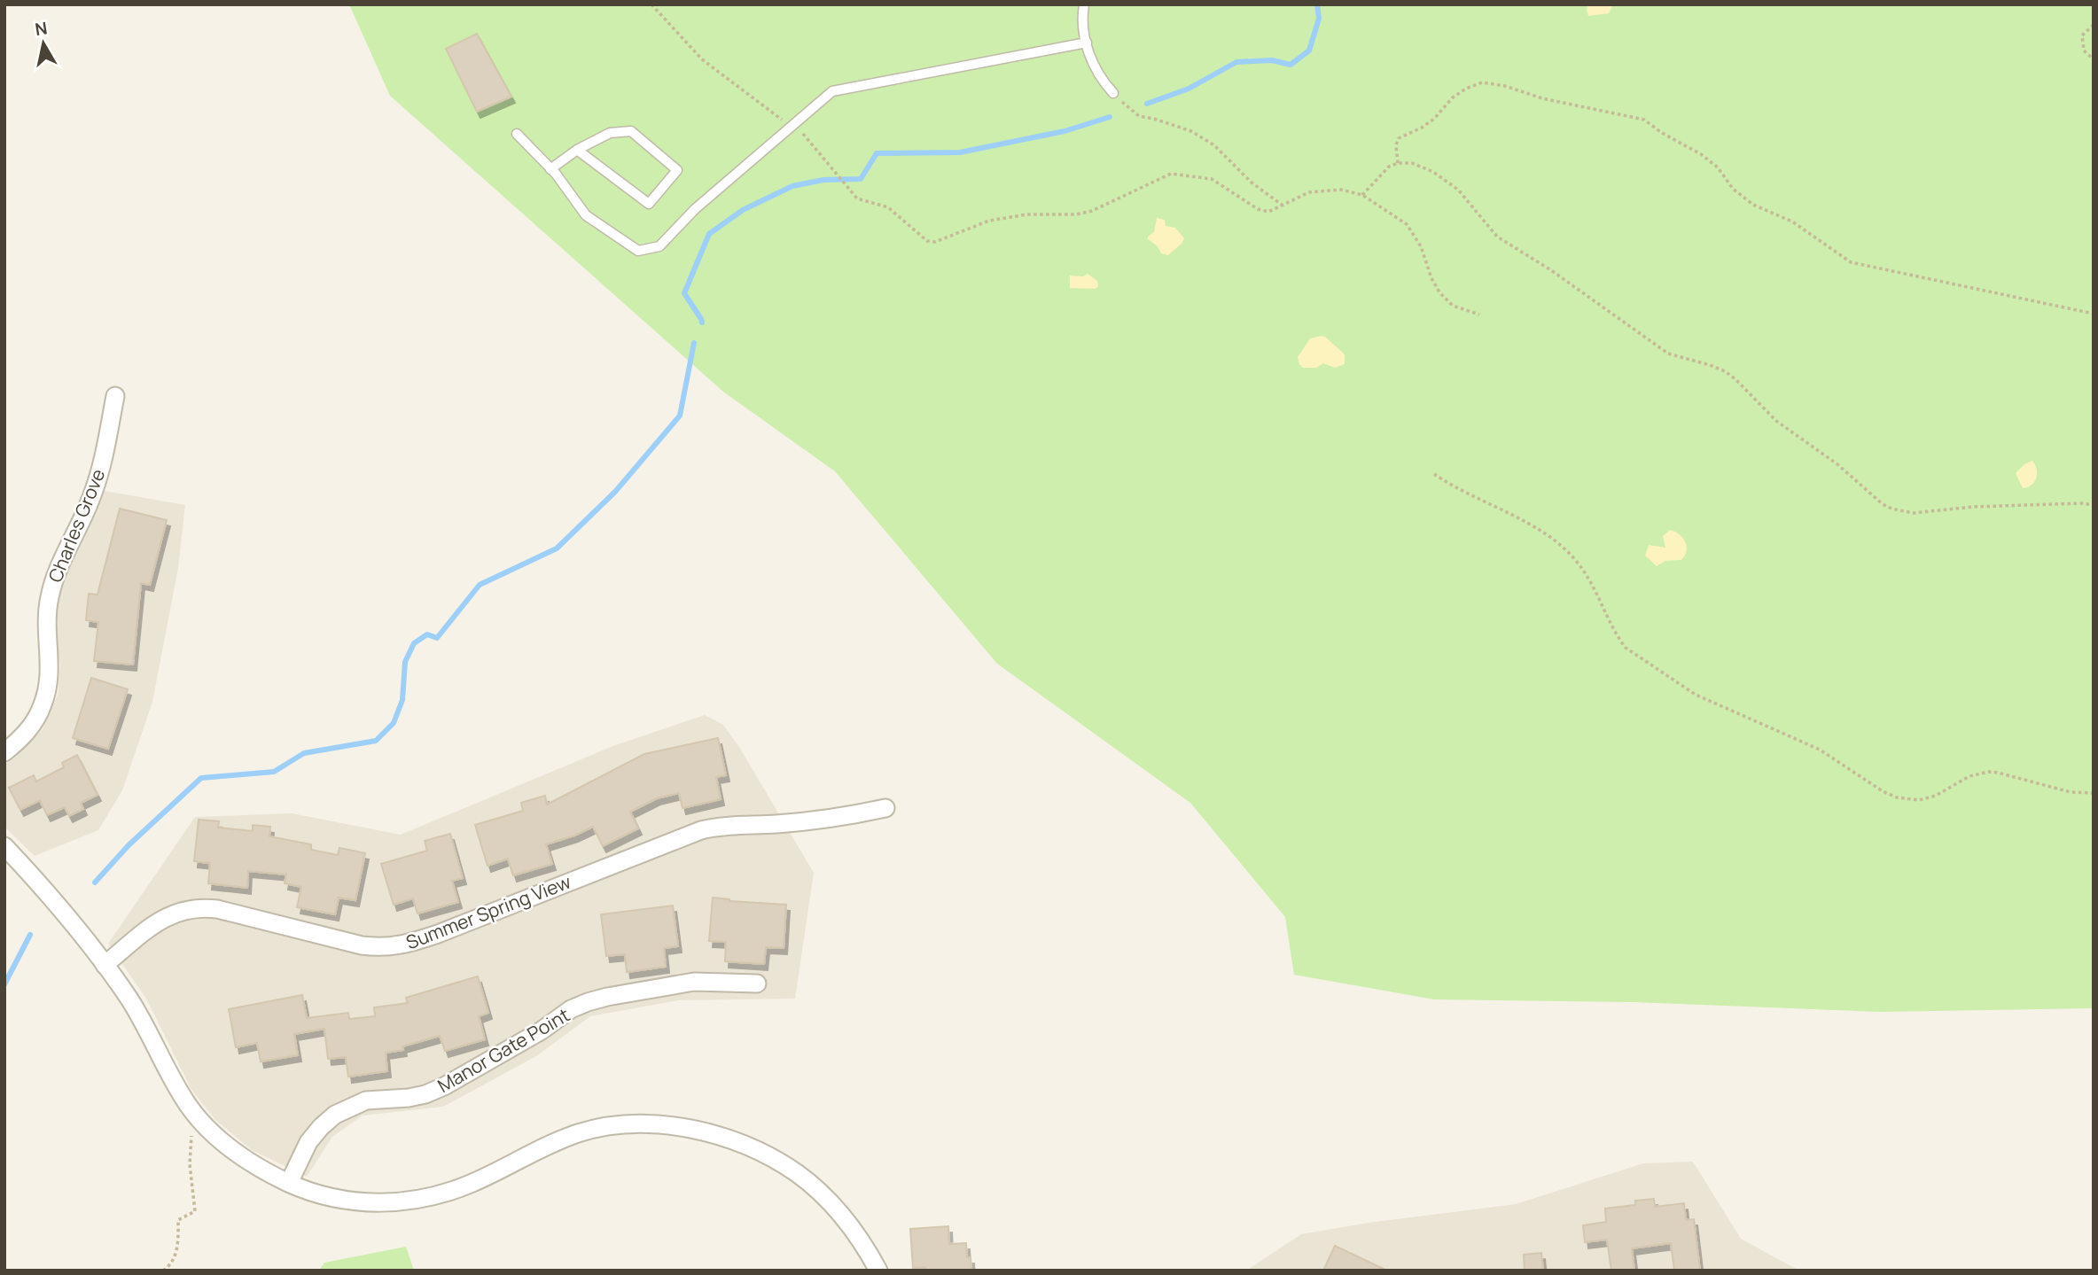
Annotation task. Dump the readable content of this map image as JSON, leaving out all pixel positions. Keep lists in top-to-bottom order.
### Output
{
  "streets": {
    "street": ["Charles Grove", "Summer Spring View", "Manor Gate Point"]
  },
  "north": "top"
}
